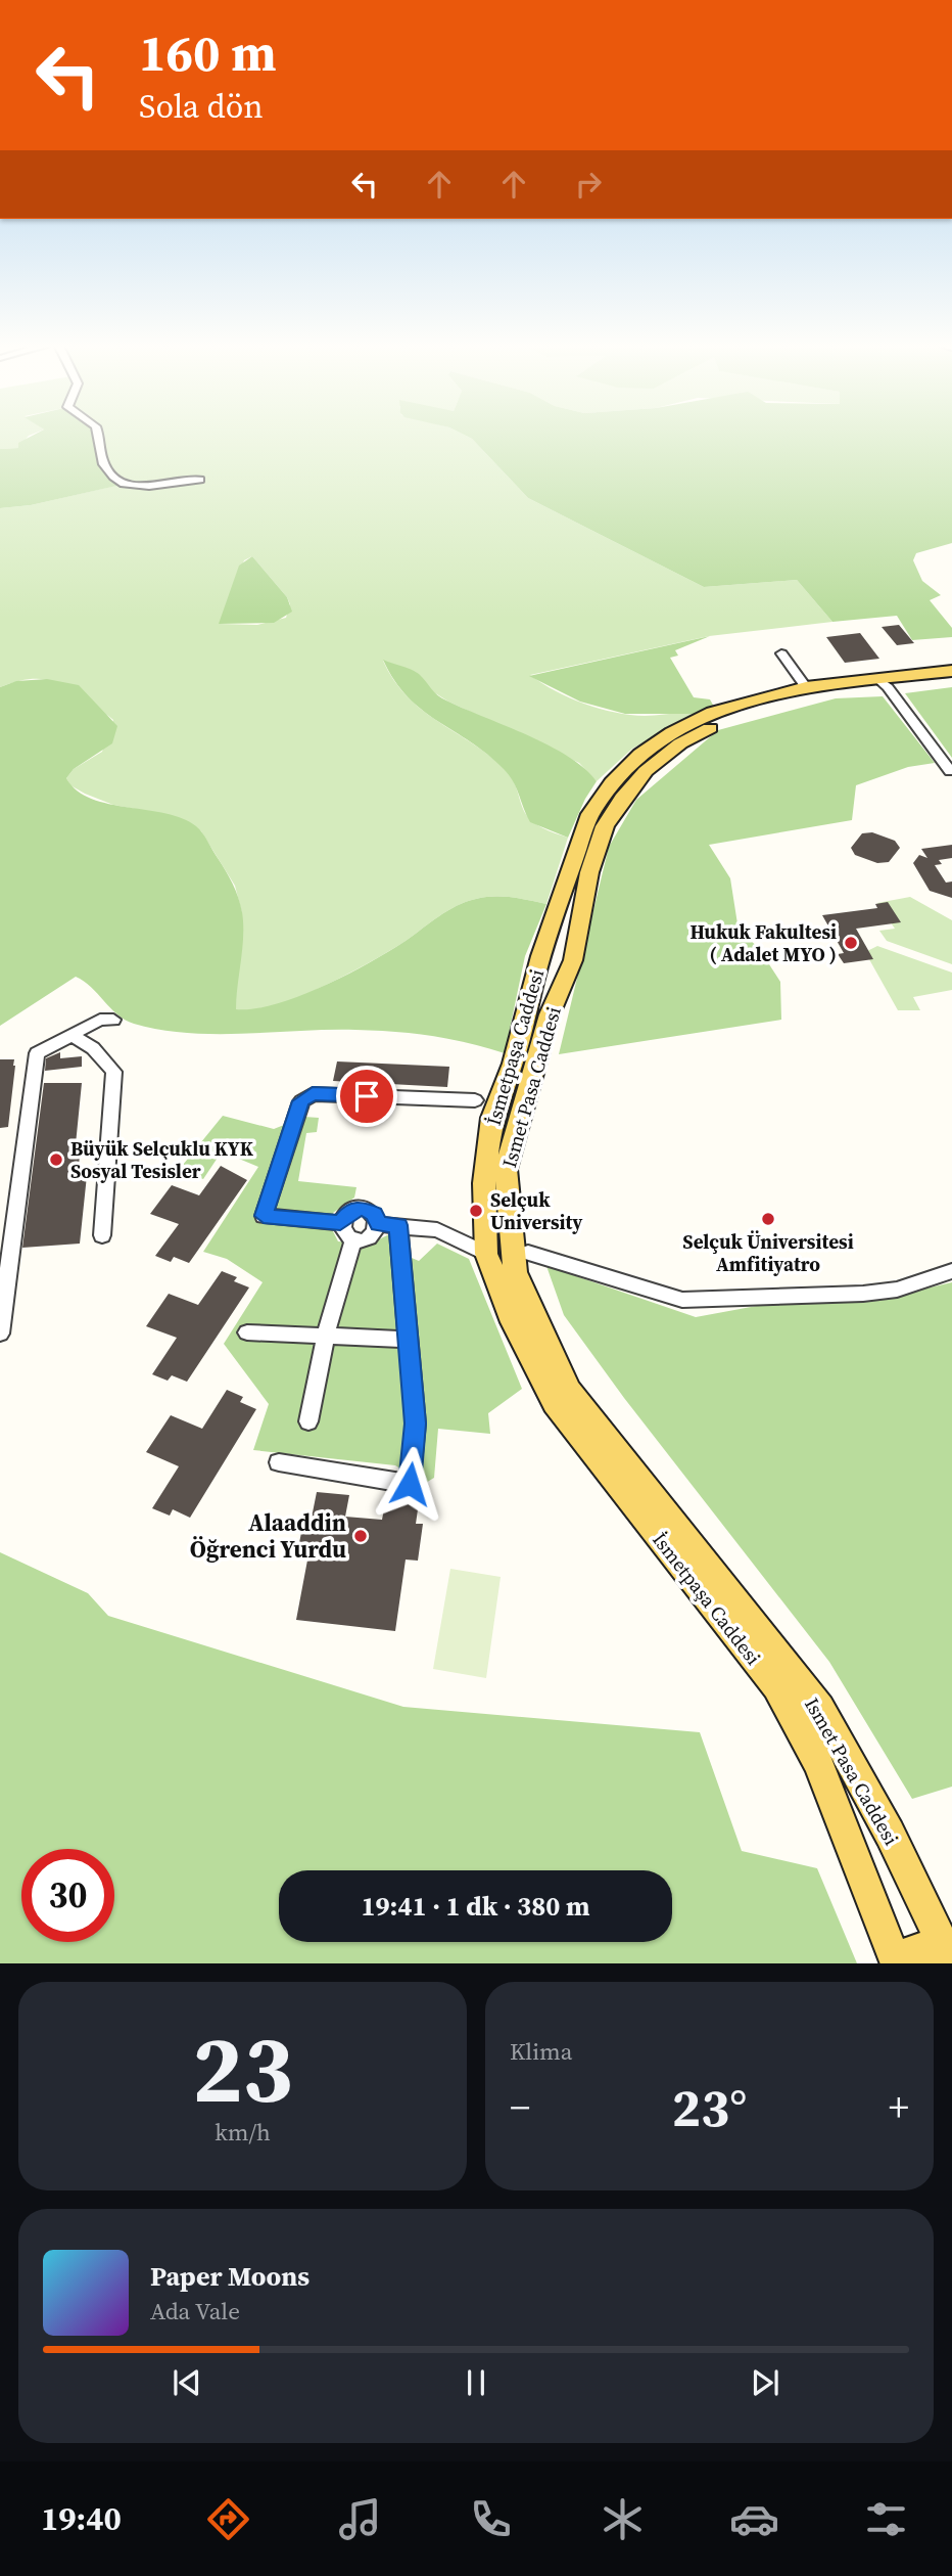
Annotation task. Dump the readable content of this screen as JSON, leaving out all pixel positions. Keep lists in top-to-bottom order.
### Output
{
  "streets": {
    "main road": ["İsmetpaşa Caddesi", "Ismet Pasa Caddesi"]
  },
  "crossings": [
    ["İsmetpaşa Caddesi", "Ismet Pasa Caddesi"]
  ],
  "places": [
    "Hukuk Fakultesi ( Adalet MYO )",
    "Büyük Selçuklu KYK Sosyal Tesisler",
    "Selçuk University",
    "Selçuk Üniversitesi Amfitiyatro",
    "Alaaddin Öğrenci Yurdu"
  ],
  "page": {
    "turn": ["160 m", "Sola dön"],
    "limit": "30",
    "trip": "19:41 · 1 dk · 380 m",
    "tile": [
      ["23", "km/h"],
      "Klima"
    ],
    "heat": ["−", "23°", "+"],
    "song": ["Paper Moons", "Ada Vale"],
    "tabs": "19:40"
  }
}
